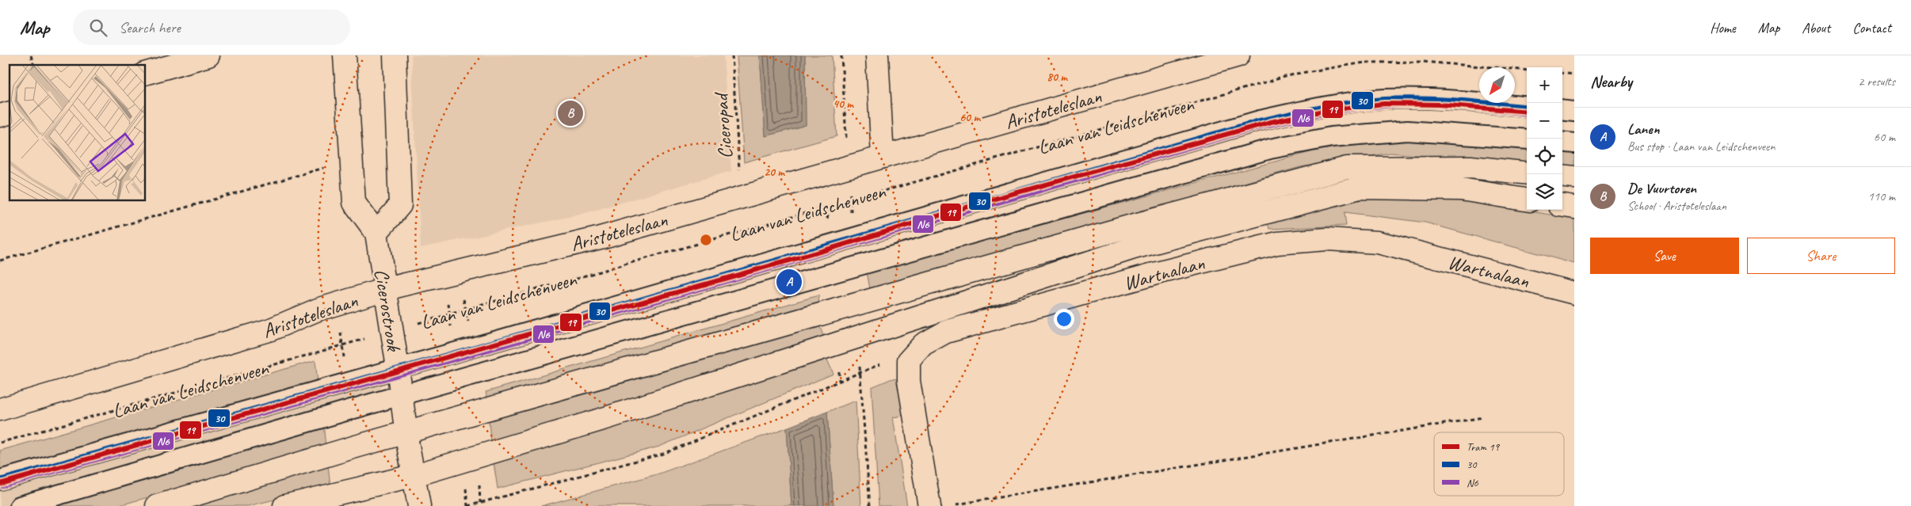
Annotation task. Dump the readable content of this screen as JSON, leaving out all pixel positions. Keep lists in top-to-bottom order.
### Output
{
  "streets": {
    "street": ["Aristoteleslaan", "Wartnalaan", "Cicerostrook"],
    "lane": ["Laan van Leidschenveen"],
    "path": ["Ciceropad"]
  },
  "crossings": [
    ["Aristoteleslaan", "Ciceropad"],
    ["Aristoteleslaan", "Cicerostrook"],
    ["Laan van Leidschenveen", "Cicerostrook"]
  ],
  "lines": ["transit line 30", "tram line 19", "transit line N6"],
  "legend": ["Tram 19", "30", "N6"],
  "north": "bottom left",
  "page": {
    "header": "Map",
    "search": "Search here",
    "nav": [
      "Home",
      "Map",
      "About",
      "Contact"
    ],
    "heading": ["Nearby", "2 results"],
    "map_buttons": ["+", "−"],
    "pins": ["B", "A"],
    "list": [
      {
        "mark": "A",
        "name": "Lanen",
        "note": "Bus stop · Laan van Leidschenveen",
        "value": "60 m"
      },
      {
        "mark": "B",
        "name": "De Vuurtoren",
        "note": "School · Aristoteleslaan",
        "value": "110 m"
      }
    ],
    "buttons": ["Save", "Share"]
  },
  "rings": [
    "80 m",
    "40 m",
    "60 m",
    "20 m"
  ]
}
